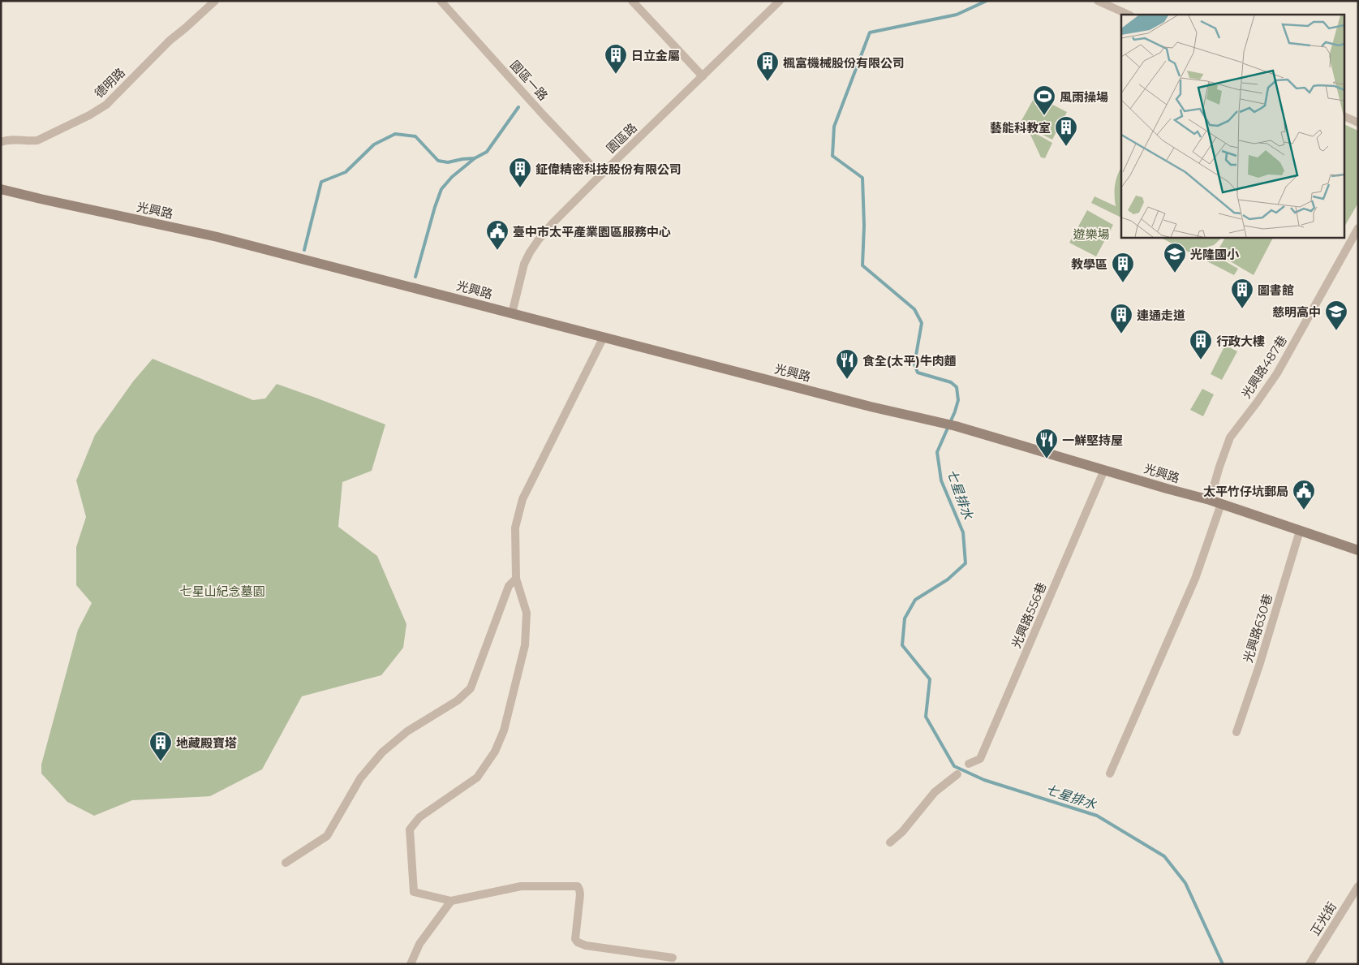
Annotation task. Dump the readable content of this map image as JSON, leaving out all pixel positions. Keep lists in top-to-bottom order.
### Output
{
  "streets": {
    "main road": ["光興路"],
    "street": [
      "園區一路",
      "德明路",
      "園區路",
      "光興路487巷",
      "光興路556巷",
      "光興路630巷",
      "正光街"
    ]
  },
  "crossings": [
    ["園區一路", "園區路"],
    ["園區路", "光興路"],
    ["光興路", "光興路487巷"],
    ["光興路", "光興路556巷"],
    ["光興路", "光興路630巷"]
  ],
  "water": ["七星排水"],
  "parks": ["遊樂場", "七星山紀念墓園"],
  "places": {
    "building": [
      "日立金屬",
      "楓富機械股份有限公司",
      "藝能科教室",
      "鉦偉精密科技股份有限公司",
      "教學區",
      "圖書館",
      "連通走道",
      "行政大樓",
      "地藏殿寶塔"
    ],
    "sports": ["風雨操場"],
    "public building": ["臺中市太平產業園區服務中心", "太平竹仔坑郵局"],
    "school or university": ["光隆國小", "慈明高中"],
    "restaurant": ["食全(太平)牛肉麵", "一鮮堅持屋"]
  }
}
